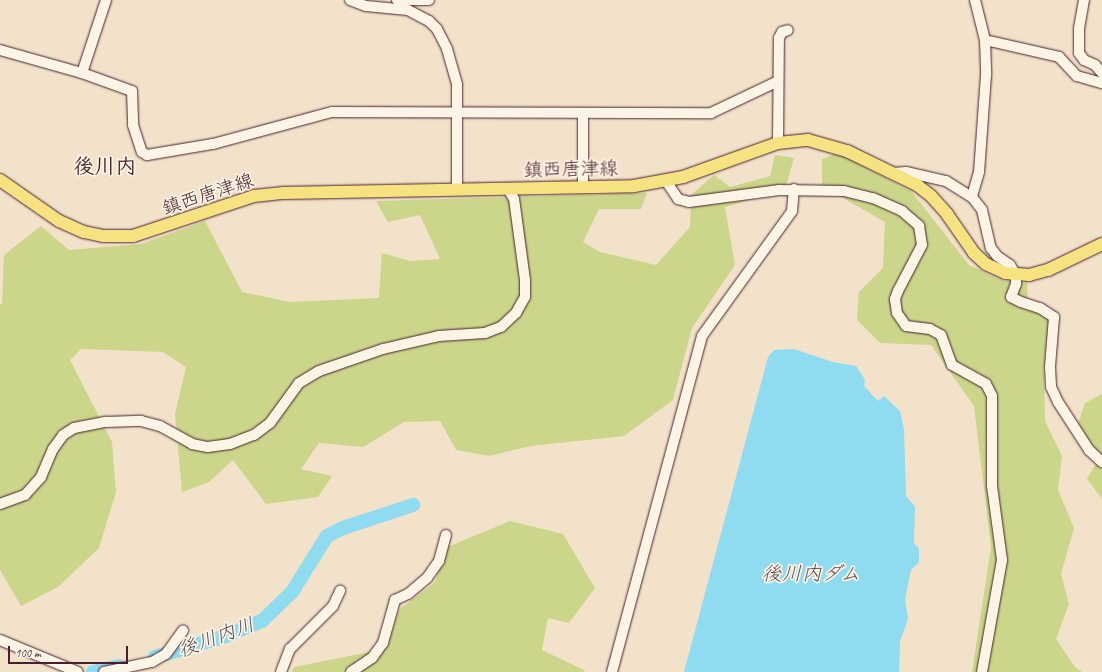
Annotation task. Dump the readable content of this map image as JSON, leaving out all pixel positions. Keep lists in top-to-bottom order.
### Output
{
  "streets": {
    "main road": ["鎮西唐津線"]
  },
  "districts": ["後川内"],
  "water": ["後川内ダム", "後川内川"],
  "scale_bar": "100 m"
}
